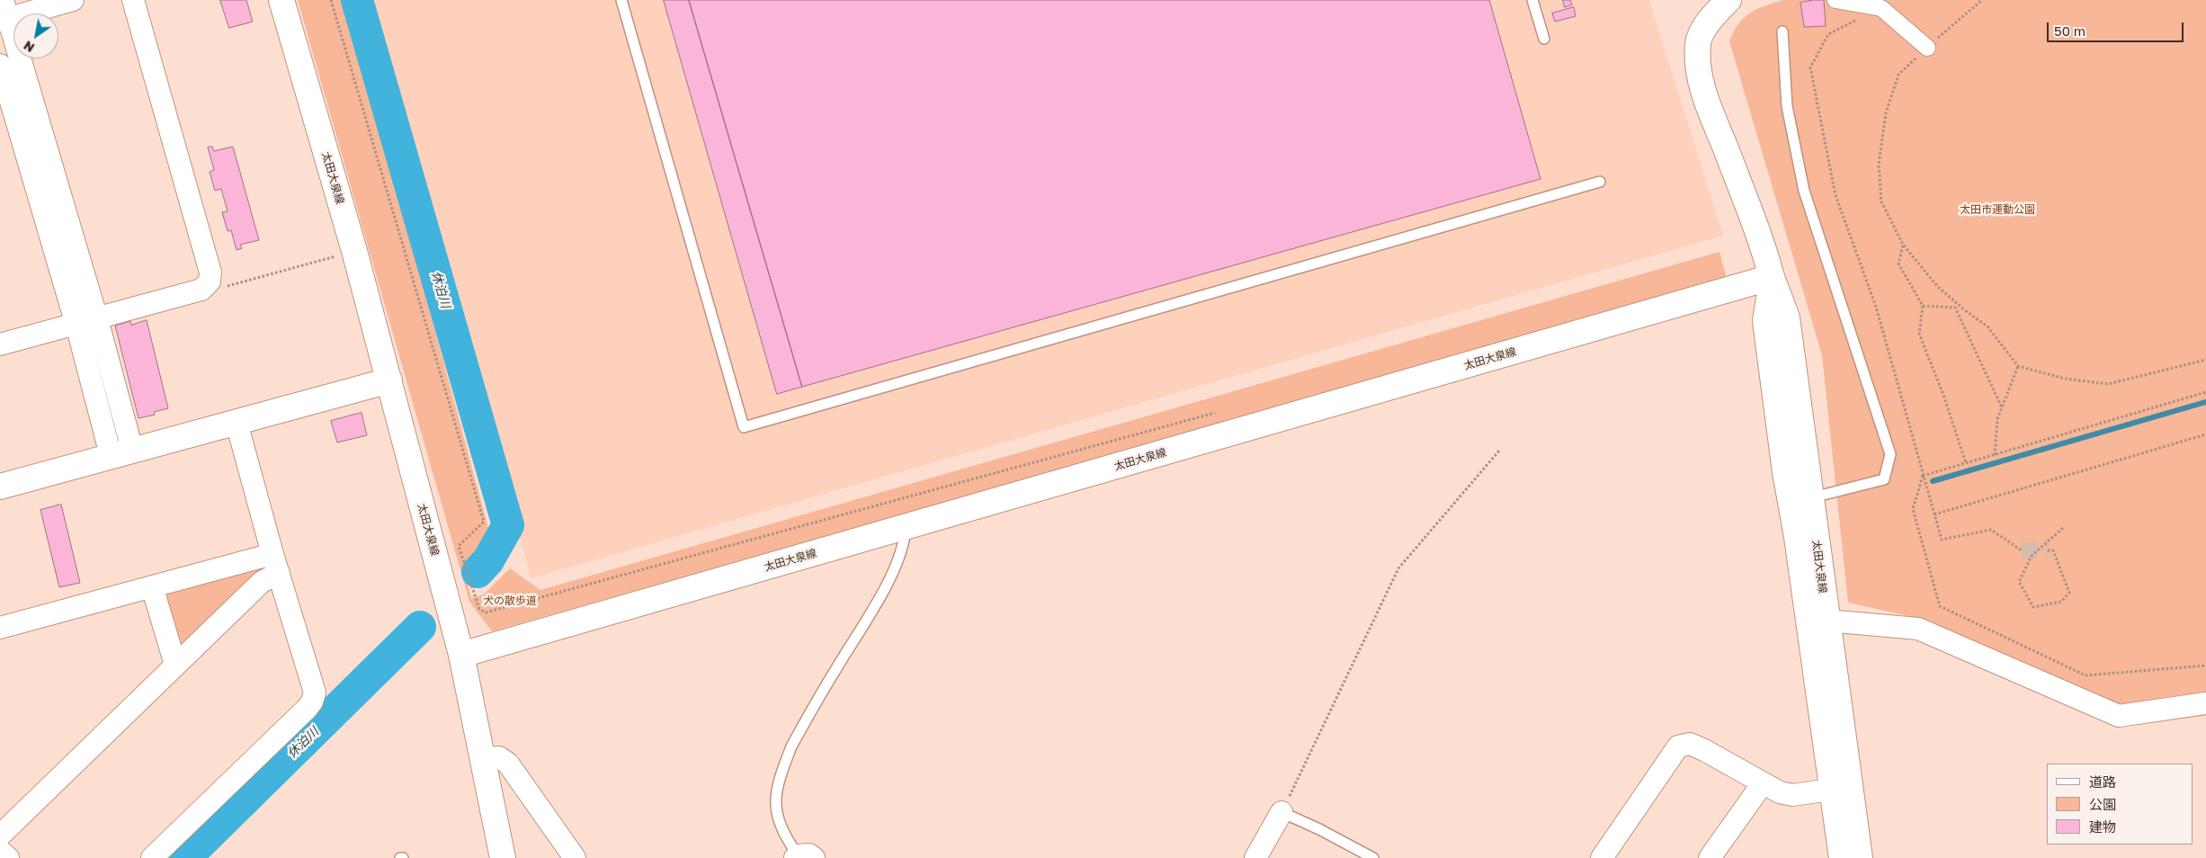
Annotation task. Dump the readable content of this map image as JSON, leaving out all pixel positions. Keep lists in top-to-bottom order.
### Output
{
  "streets": {
    "main road": ["太田大泉線"]
  },
  "water": ["休泊川"],
  "parks": ["太田市運動公園", "犬の散歩道"],
  "legend": ["道路", "公園", "建物"],
  "scale_bar": "50 m",
  "north": "bottom left"
}
